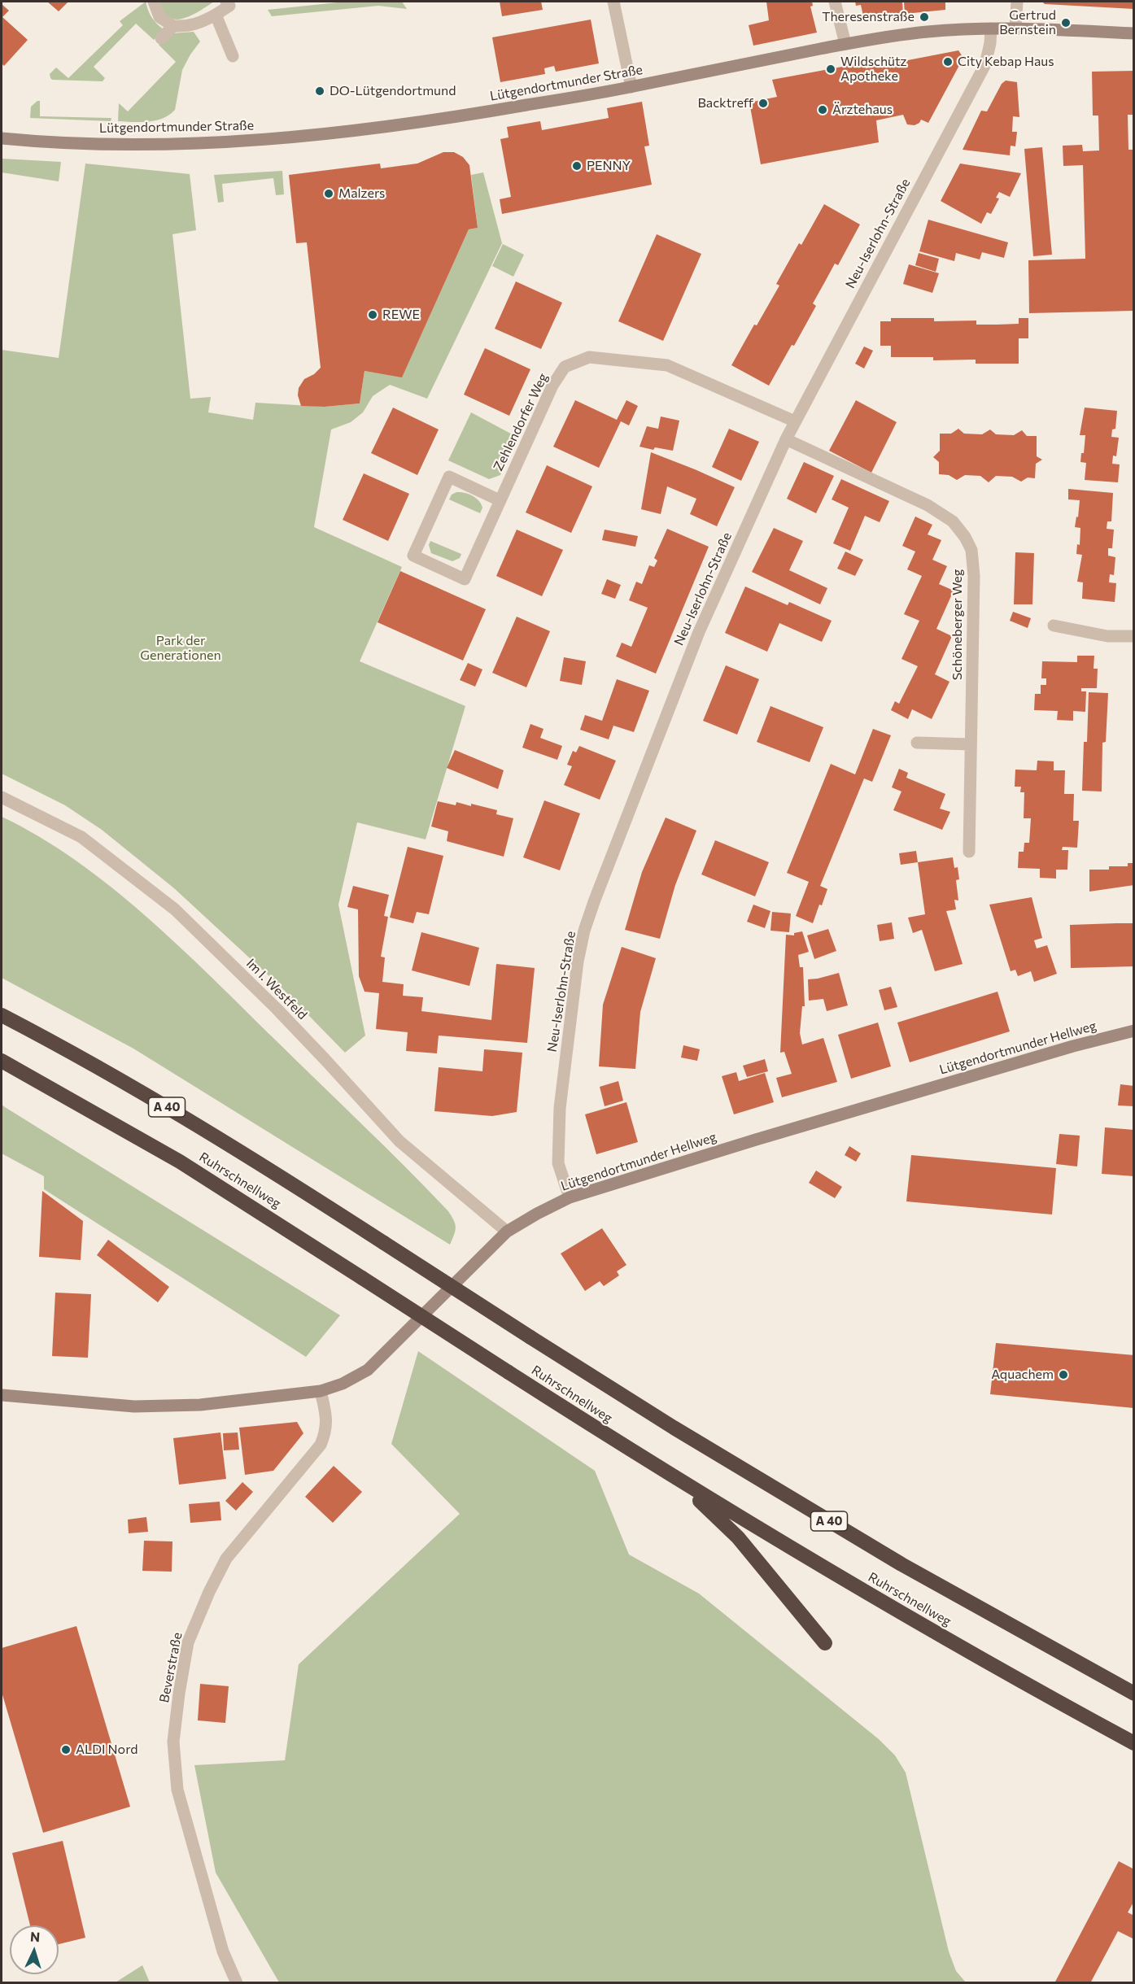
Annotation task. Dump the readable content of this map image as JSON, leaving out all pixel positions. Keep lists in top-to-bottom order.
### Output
{
  "streets": {
    "highway": ["A 40", "Ruhrschnellweg"],
    "main road": ["Lütgendortmunder Straße", "Lütgendortmunder Hellweg"],
    "street": [
      "Neu-Iserlohn-Straße",
      "Zehlendorfer Weg",
      "Schöneberger Weg",
      "Im I. Westfeld",
      "Beverstraße"
    ]
  },
  "crossings": [
    ["Lütgendortmunder Straße", "Neu-Iserlohn-Straße"],
    ["Neu-Iserlohn-Straße", "Zehlendorfer Weg"],
    ["Neu-Iserlohn-Straße", "Schöneberger Weg"],
    ["Neu-Iserlohn-Straße", "Lütgendortmunder Hellweg"],
    ["Im I. Westfeld", "Lütgendortmunder Hellweg"],
    ["Lütgendortmunder Hellweg", "Beverstraße"]
  ],
  "parks": ["Park der Generationen"],
  "places": [
    "Theresenstraße",
    "Gertrud Bernstein",
    "City Kebap Haus",
    "Wildschütz Apotheke",
    "DO-Lütgendortmund",
    "Backtreff",
    "Ärztehaus",
    "PENNY",
    "Malzers",
    "REWE",
    "Aquachem",
    "ALDI Nord"
  ],
  "north": "top"
}
